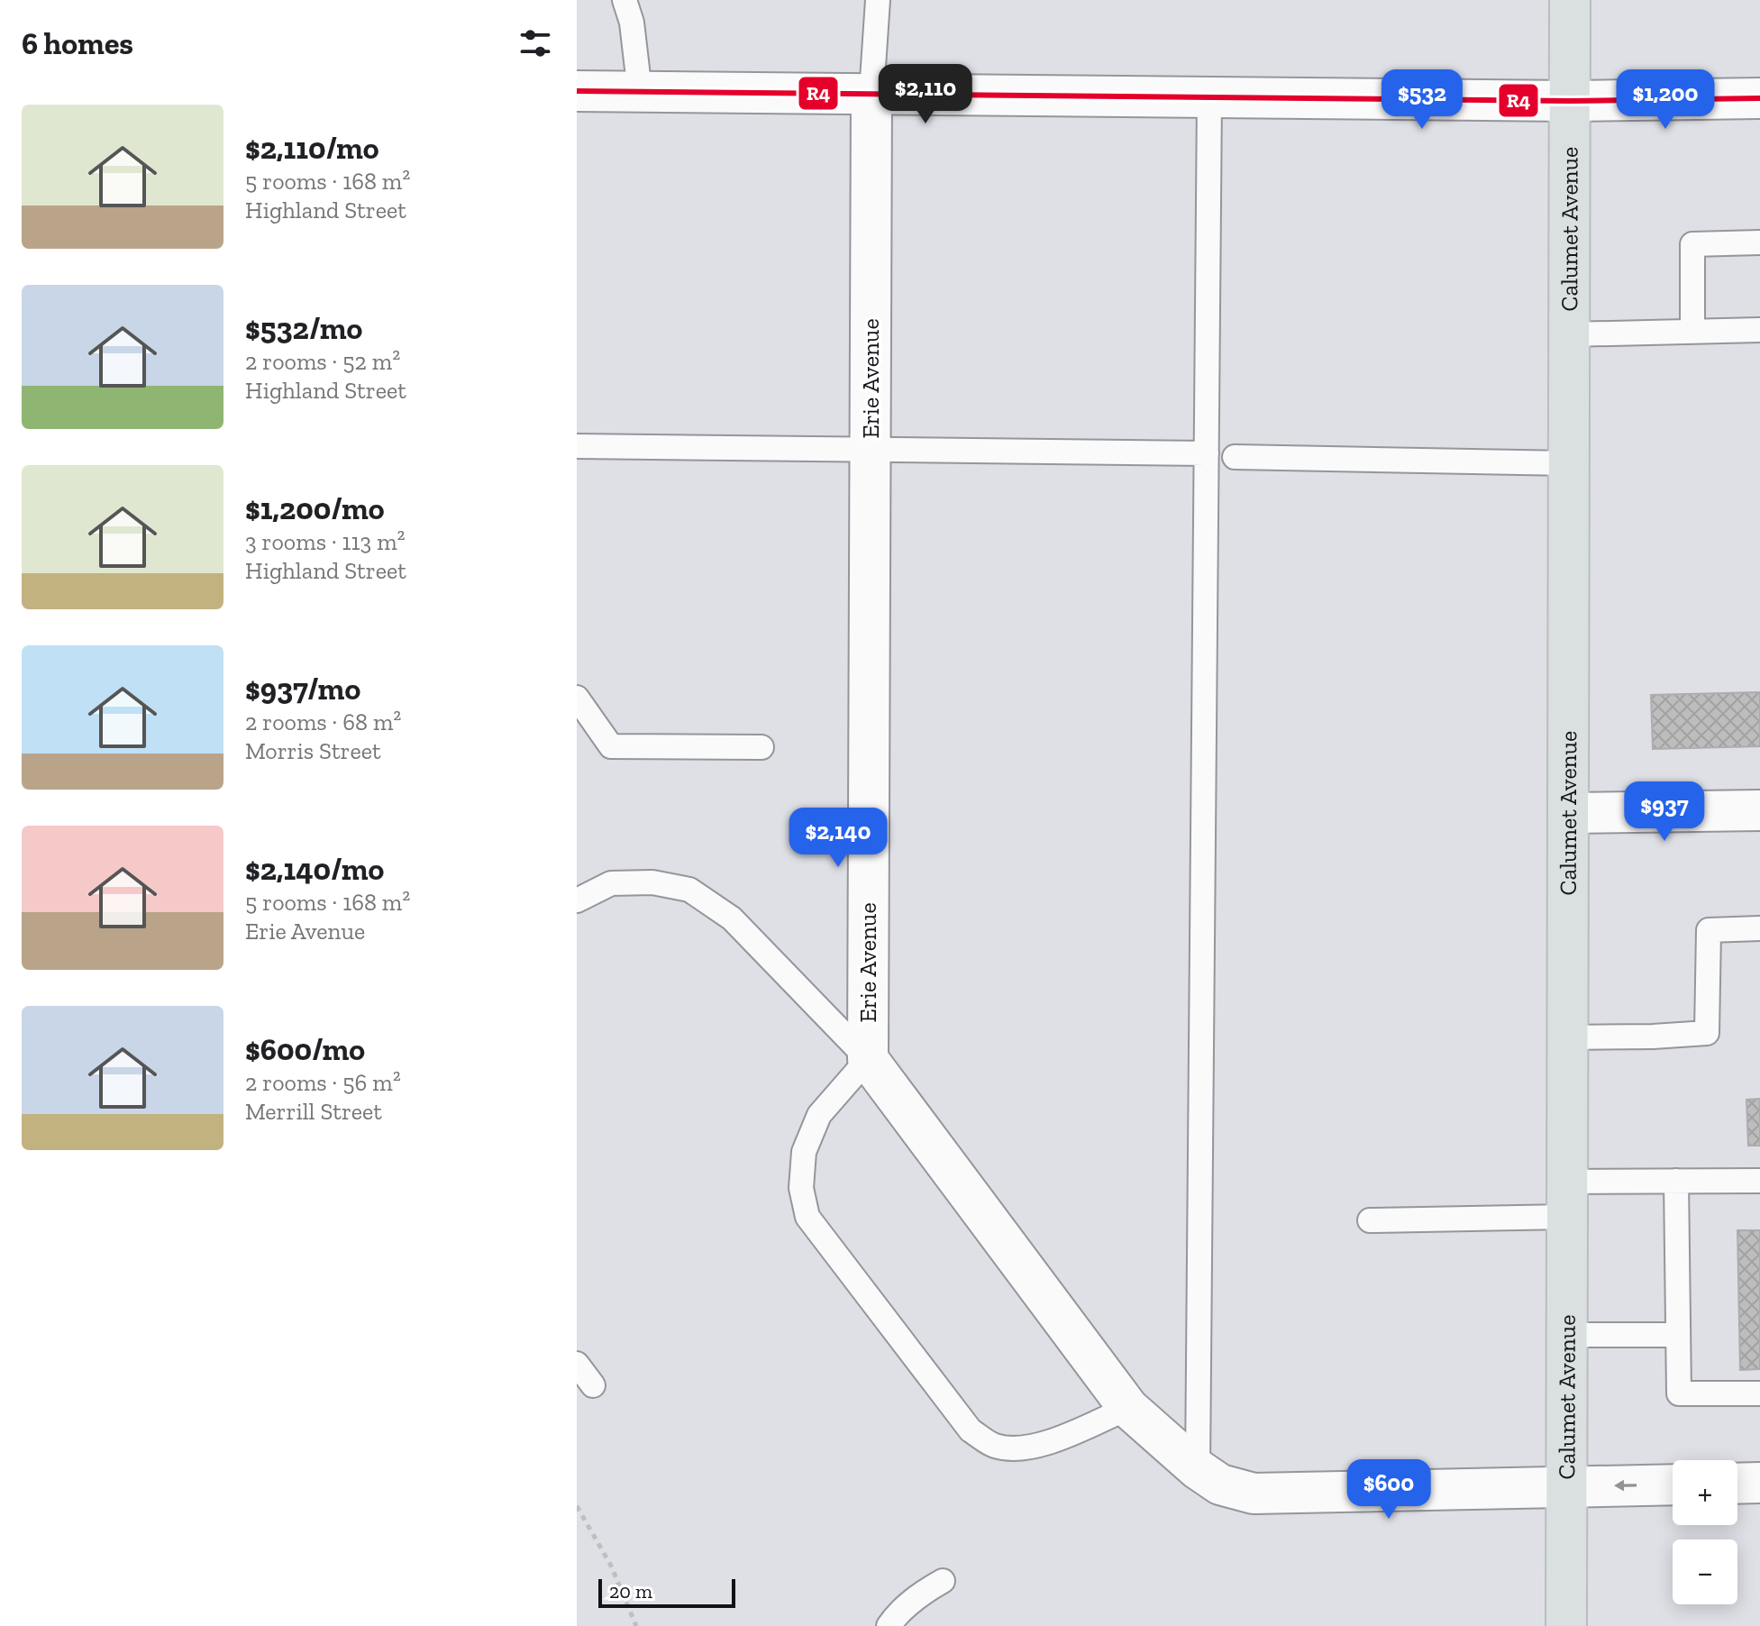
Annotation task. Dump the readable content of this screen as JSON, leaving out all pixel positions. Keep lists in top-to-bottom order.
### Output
{
  "streets": {
    "main road": ["Calumet Avenue"],
    "street": ["Erie Avenue"]
  },
  "lines": ["transit line R4"],
  "scale_bar": "20 m",
  "page": {
    "heading": "6 homes",
    "price": [
      "$2,110",
      "$532",
      "$1,200",
      "$937",
      "$2,140",
      "$600"
    ],
    "list": [
      {
        "name": "$2,110/mo",
        "note": "5 rooms · 168 m² · Highland Street"
      },
      {
        "name": "$532/mo",
        "note": "2 rooms · 52 m² · Highland Street"
      },
      {
        "name": "$1,200/mo",
        "note": "3 rooms · 113 m² · Highland Street"
      },
      {
        "name": "$937/mo",
        "note": "2 rooms · 68 m² · Morris Street"
      },
      {
        "name": "$2,140/mo",
        "note": "5 rooms · 168 m² · Erie Avenue"
      },
      {
        "name": "$600/mo",
        "note": "2 rooms · 56 m² · Merrill Street"
      }
    ],
    "map_buttons": ["+", "−"],
    "scale": "20 m"
  }
}
